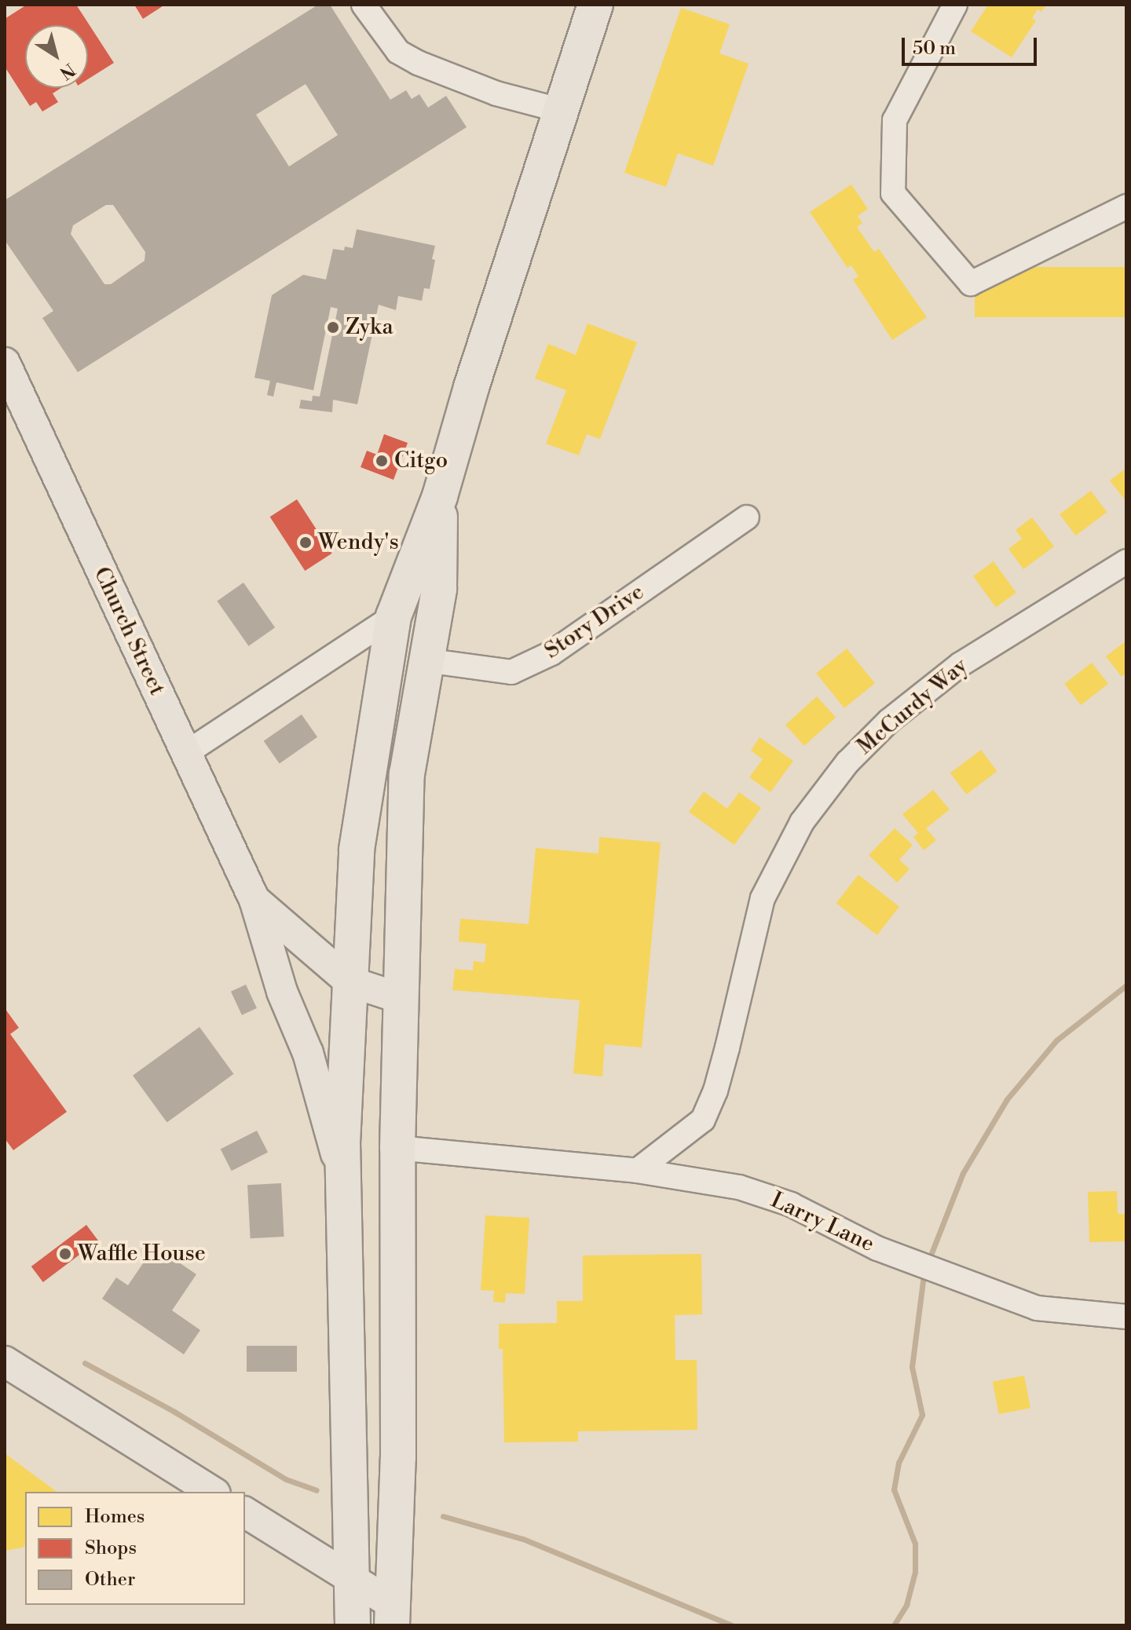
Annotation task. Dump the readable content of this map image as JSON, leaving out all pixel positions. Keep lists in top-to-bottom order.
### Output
{
  "streets": {
    "main road": ["Church Street"],
    "street": ["Story Drive", "McCurdy Way", "Larry Lane"]
  },
  "crossings": [
    ["McCurdy Way", "Larry Lane"]
  ],
  "places": [
    "Zyka",
    "Citgo",
    "Wendy's",
    "Waffle House"
  ],
  "legend": ["Homes", "Shops", "Other"],
  "scale_bar": "50 m",
  "north": "bottom right"
}
